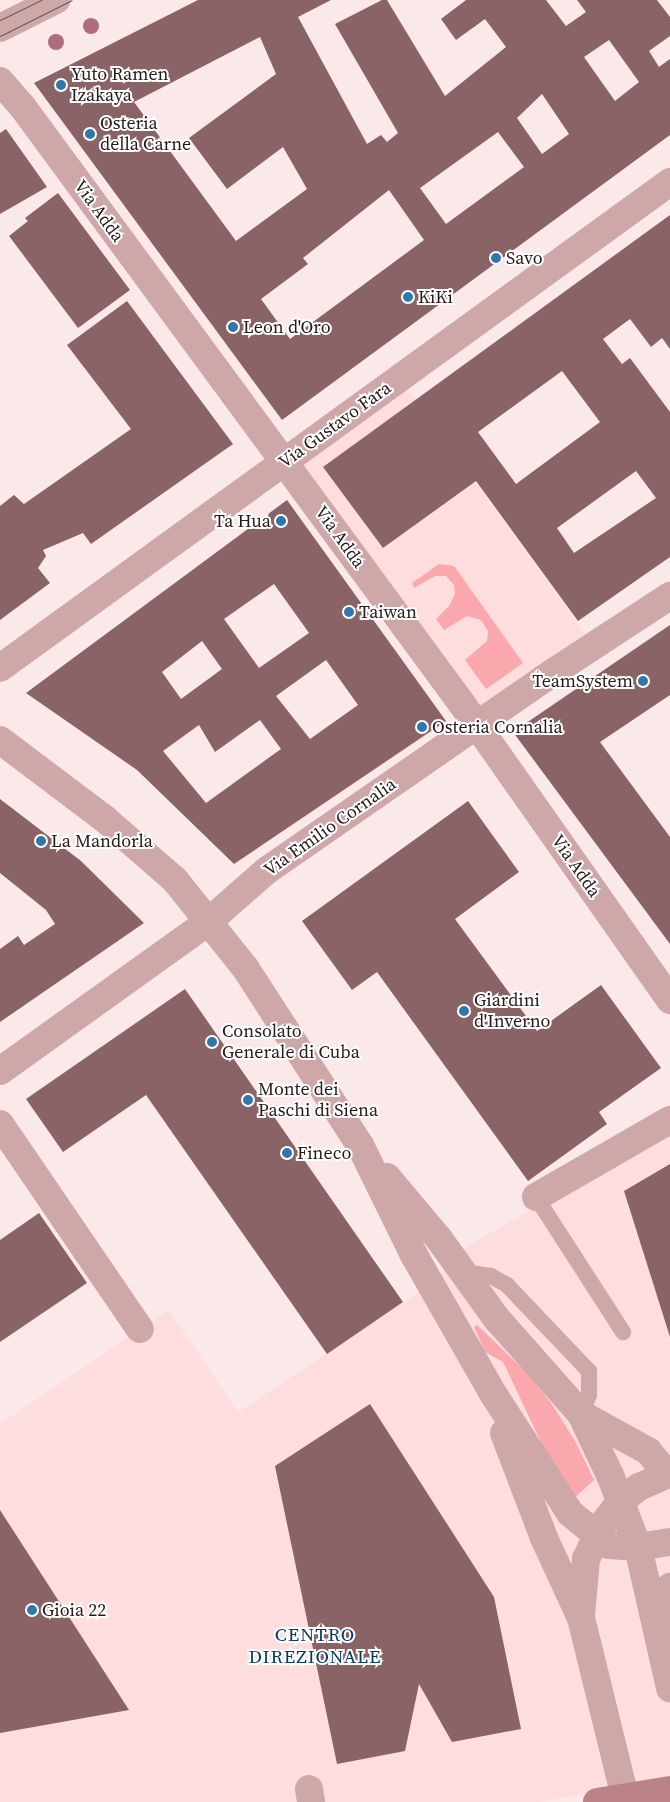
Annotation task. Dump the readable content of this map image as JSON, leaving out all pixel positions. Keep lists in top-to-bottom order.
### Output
{
  "streets": {
    "street": ["Via Adda", "Via Gustavo Fara", "Via Emilio Cornalia"]
  },
  "crossings": [
    ["Via Adda", "Via Gustavo Fara"],
    ["Via Adda", "Via Emilio Cornalia"]
  ],
  "districts": ["CENTRO DIREZIONALE"],
  "places": [
    "Yuto Ramen Izakaya",
    "Osteria della Carne",
    "Savo",
    "KiKi",
    "Leon d'Oro",
    "Ta Hua",
    "Taiwan",
    "TeamSystem",
    "Osteria Cornalia",
    "La Mandorla",
    "Giardini d'Inverno",
    "Consolato Generale di Cuba",
    "Monte dei Paschi di Siena",
    "Fineco",
    "Gioia 22"
  ]
}
